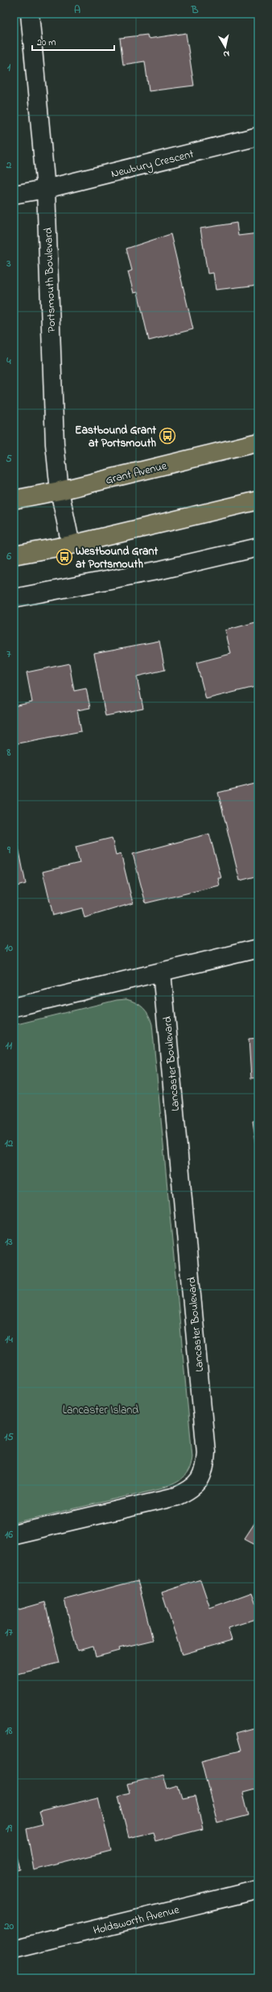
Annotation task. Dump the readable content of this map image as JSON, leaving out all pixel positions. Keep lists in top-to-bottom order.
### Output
{
  "streets": {
    "main road": ["Grant Avenue"],
    "street": [
      "Newbury Crescent",
      "Portsmouth Boulevard",
      "Lancaster Boulevard",
      "Holdsworth Avenue"
    ]
  },
  "crossings": [
    ["Newbury Crescent", "Portsmouth Boulevard"],
    ["Portsmouth Boulevard", "Grant Avenue"]
  ],
  "parks": ["Lancaster Island"],
  "places": {
    "bus stop": ["Eastbound Grant at Portsmouth", "Westbound Grant at Portsmouth"]
  },
  "scale_bar": "20 m",
  "north": "bottom",
  "grid": {
    "columns": ["A", "B"],
    "rows": [
      "1",
      "2",
      "3",
      "4",
      "5",
      "6",
      "7",
      "8",
      "9",
      "10",
      "11",
      "12",
      "13",
      "14",
      "15",
      "16",
      "17",
      "18",
      "19",
      "20"
    ]
  }
}
